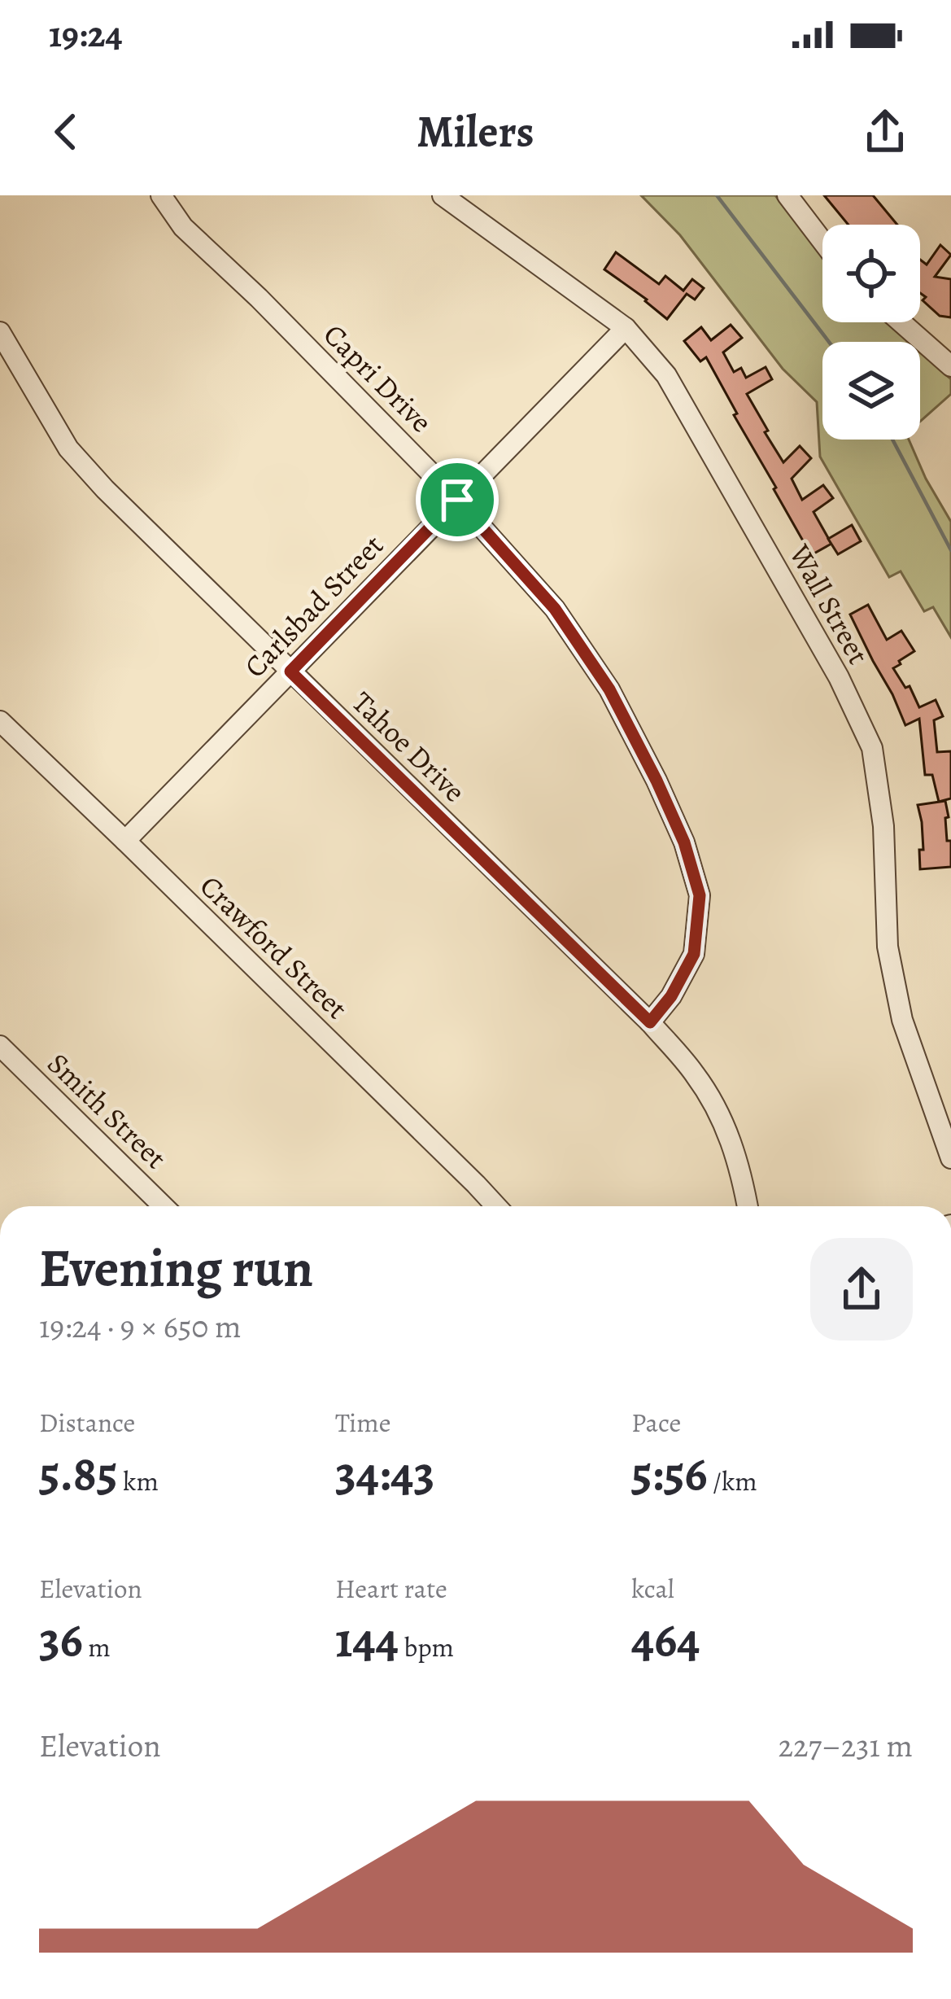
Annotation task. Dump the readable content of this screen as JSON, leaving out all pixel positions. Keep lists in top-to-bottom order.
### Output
{
  "streets": {
    "street": [
      "Capri Drive",
      "Wall Street",
      "Carlsbad Street",
      "Tahoe Drive",
      "Crawford Street",
      "Smith Street"
    ]
  },
  "crossings": [
    ["Capri Drive", "Carlsbad Street"],
    ["Capri Drive", "Tahoe Drive"],
    ["Wall Street", "Carlsbad Street"],
    ["Carlsbad Street", "Tahoe Drive"],
    ["Carlsbad Street", "Crawford Street"]
  ],
  "page": {
    "status": "19:24",
    "header": "Milers",
    "heading": ["Evening run", "19:24 · 9 × 650 m"],
    "stats": [
      ["Distance", "5.85 km"],
      ["Time", "34:43"],
      ["Pace", "5:56 /km"],
      ["Elevation", "36 m"],
      ["Heart rate", "144 bpm"],
      ["kcal", "464"]
    ],
    "chart": ["Elevation", "227–231 m"]
  }
}
